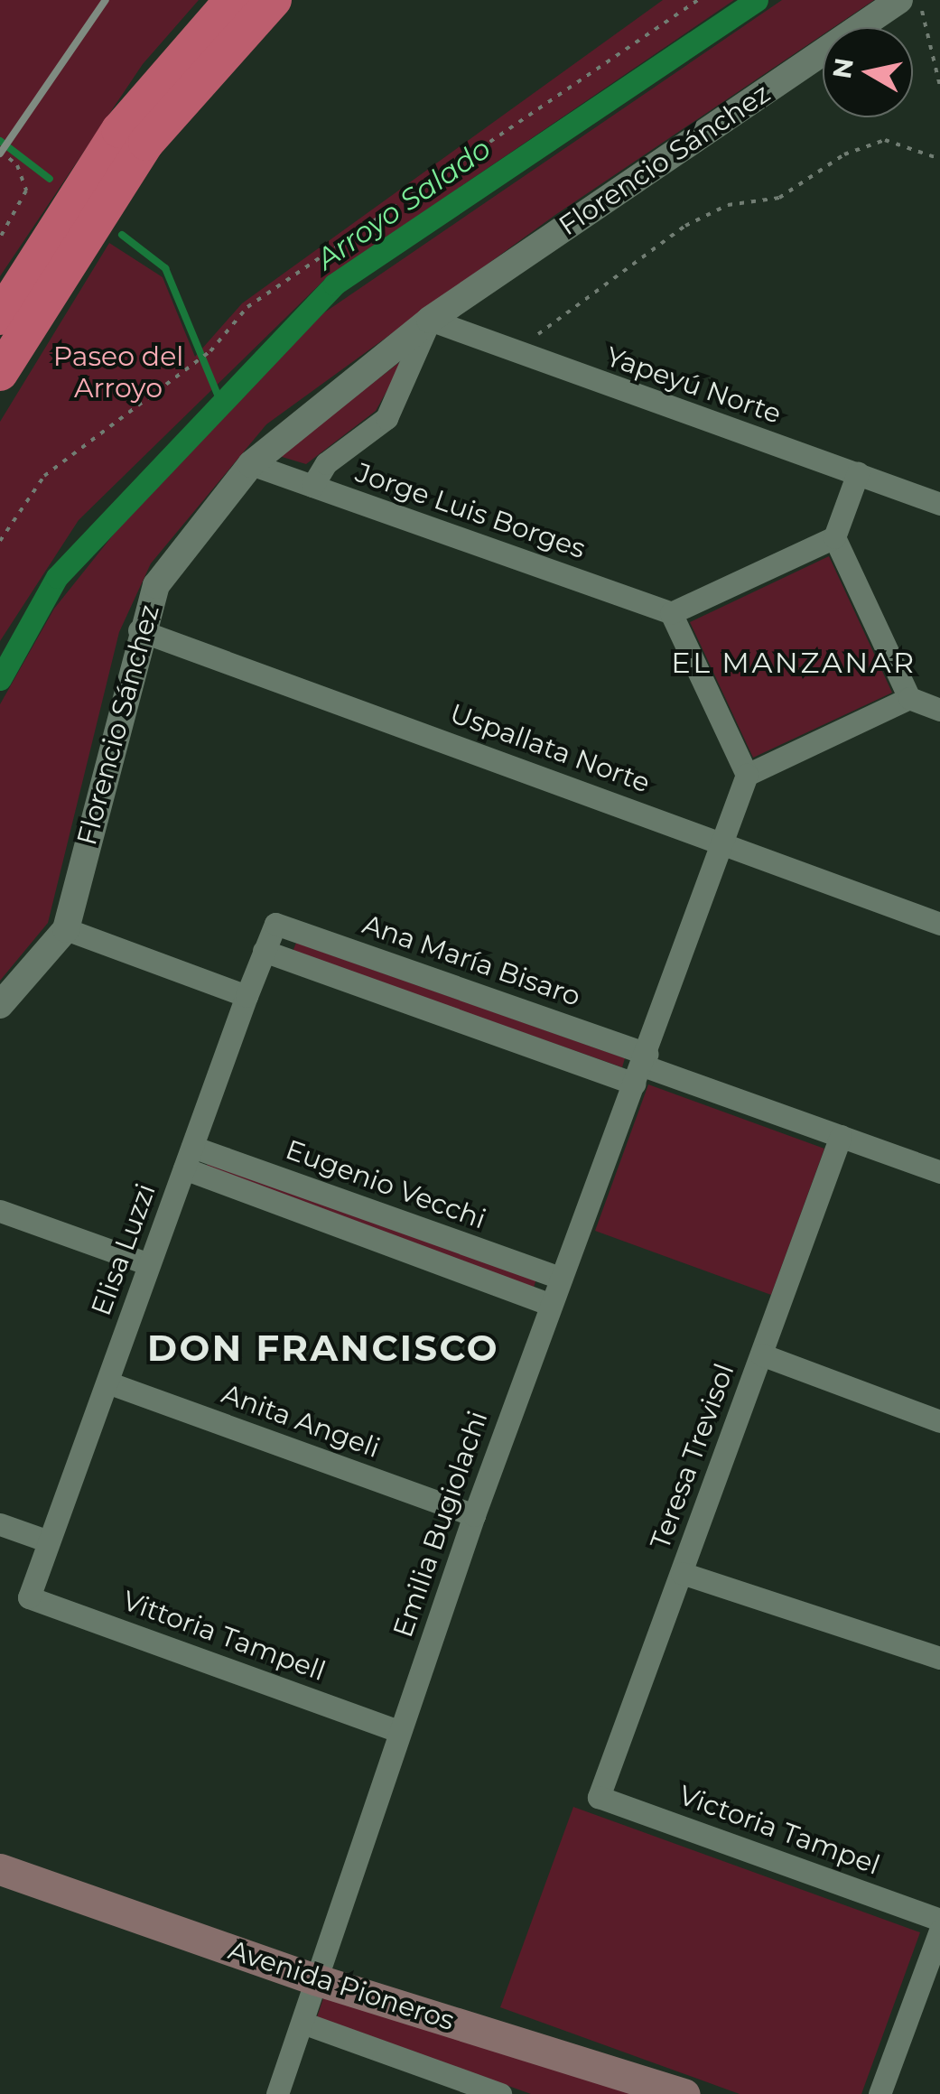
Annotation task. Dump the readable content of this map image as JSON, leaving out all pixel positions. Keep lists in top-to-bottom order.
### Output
{
  "streets": {
    "main road": ["Avenida Pioneros"],
    "street": [
      "Florencio Sánchez",
      "Yapeyú Norte",
      "Jorge Luis Borges",
      "Uspallata Norte",
      "Ana María Bisaro",
      "Eugenio Vecchi",
      "Elisa Luzzi",
      "Anita Angeli",
      "Teresa Trevisol",
      "Emilia Bugiolachi",
      "Vittoria Tampell",
      "Victoria Tampel"
    ]
  },
  "crossings": [
    ["Florencio Sánchez", "Yapeyú Norte"],
    ["Florencio Sánchez", "Jorge Luis Borges"],
    ["Florencio Sánchez", "Uspallata Norte"],
    ["Uspallata Norte", "Emilia Bugiolachi"],
    ["Ana María Bisaro", "Elisa Luzzi"],
    ["Ana María Bisaro", "Teresa Trevisol"],
    ["Ana María Bisaro", "Emilia Bugiolachi"],
    ["Eugenio Vecchi", "Elisa Luzzi"],
    ["Eugenio Vecchi", "Emilia Bugiolachi"],
    ["Elisa Luzzi", "Anita Angeli"],
    ["Elisa Luzzi", "Vittoria Tampell"],
    ["Anita Angeli", "Emilia Bugiolachi"],
    ["Teresa Trevisol", "Victoria Tampel"],
    ["Emilia Bugiolachi", "Vittoria Tampell"],
    ["Emilia Bugiolachi", "Avenida Pioneros"]
  ],
  "districts": ["EL MANZANAR", "DON FRANCISCO"],
  "water": ["Arroyo Salado"],
  "parks": ["Paseo del Arroyo"],
  "north": "left"
}
